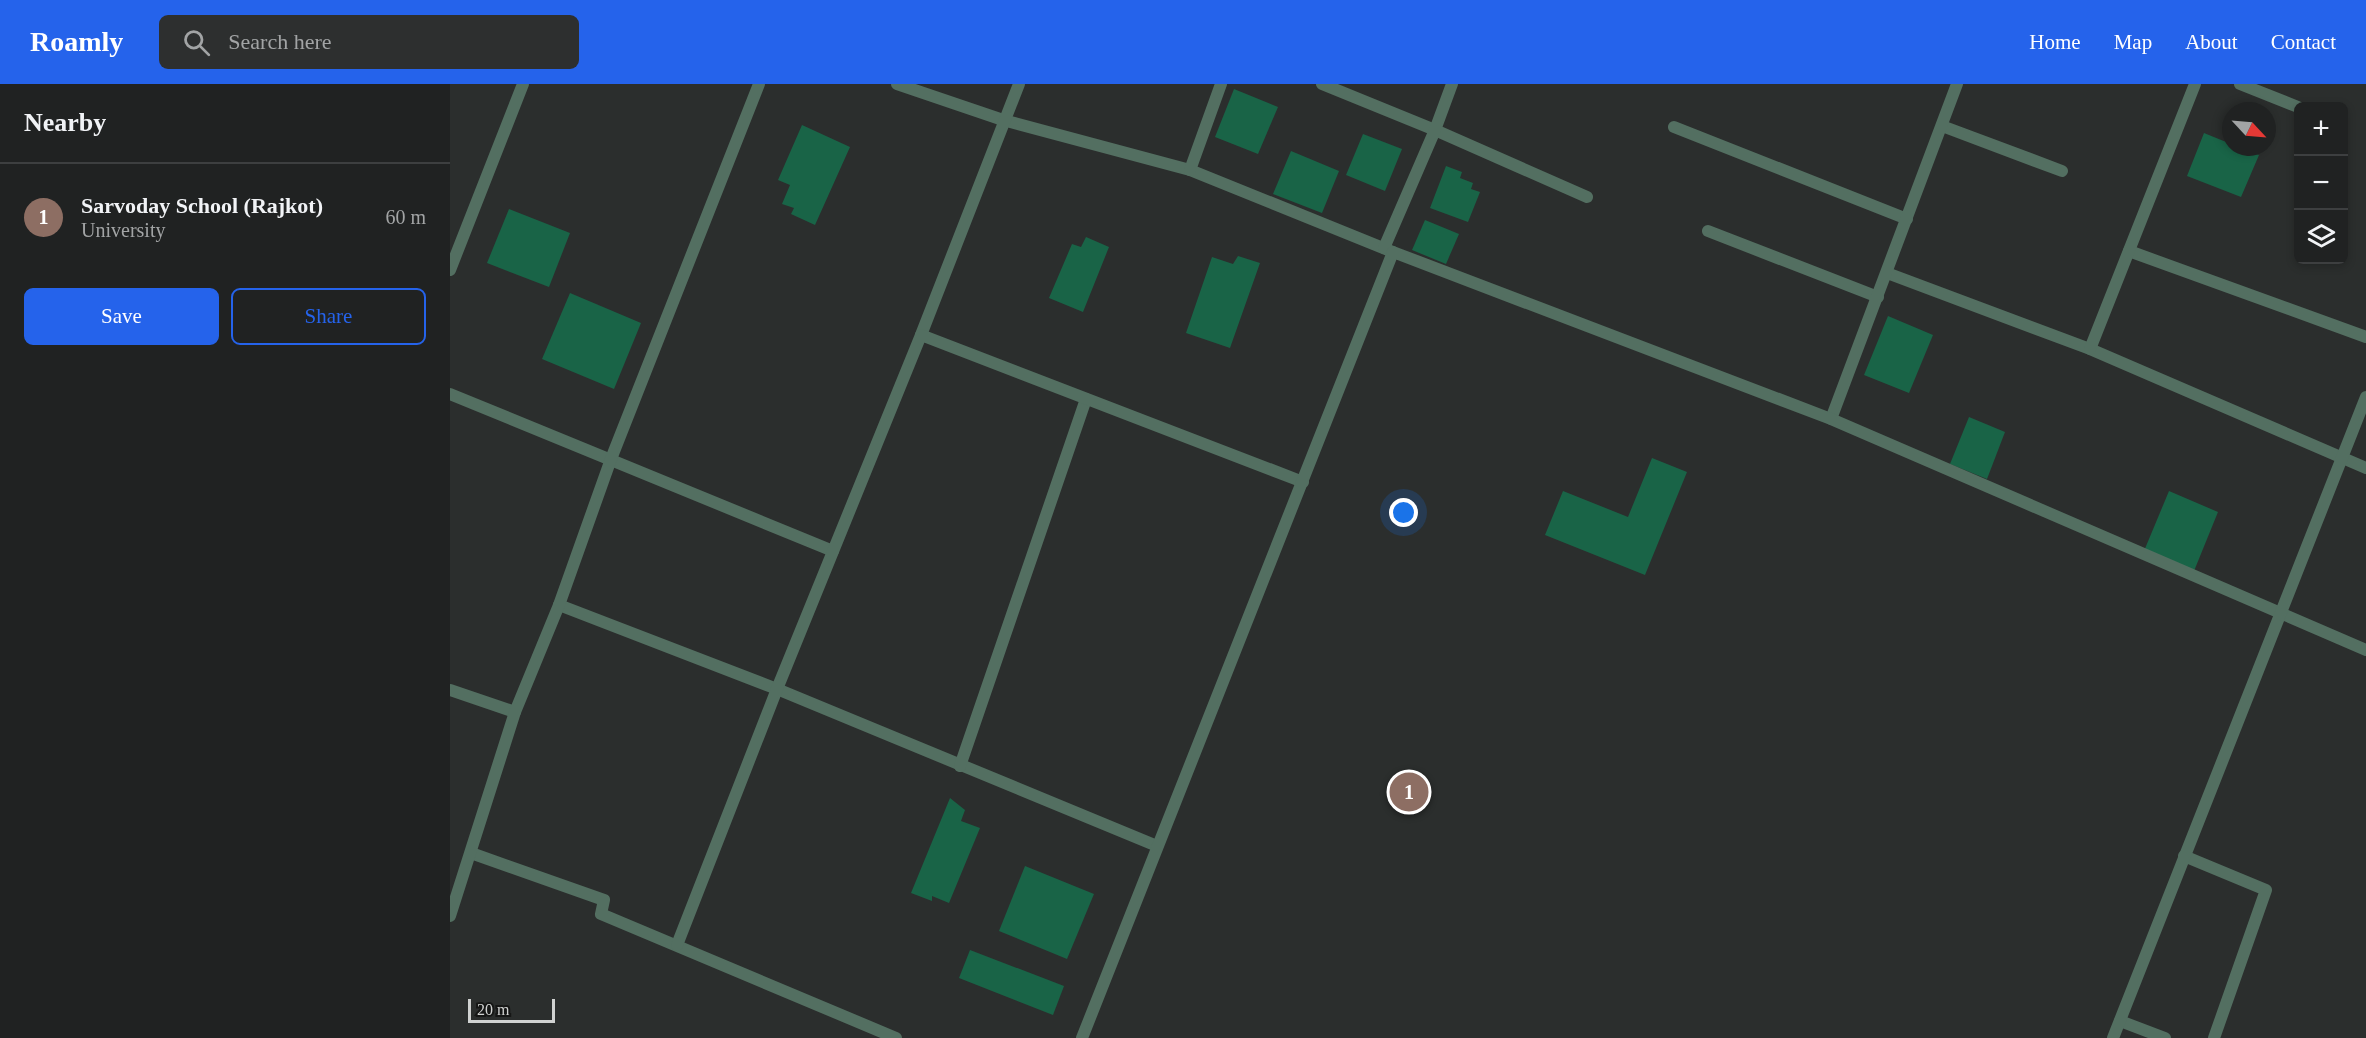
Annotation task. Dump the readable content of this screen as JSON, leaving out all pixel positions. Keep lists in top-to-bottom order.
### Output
{
  "scale_bar": "20 m",
  "north": "bottom right",
  "page": {
    "header": "Roamly",
    "search": "Search here",
    "nav": [
      "Home",
      "Map",
      "About",
      "Contact"
    ],
    "heading": "Nearby",
    "map_buttons": ["+", "−"],
    "list": [
      {
        "mark": "1",
        "name": "Sarvoday School (Rajkot)",
        "note": "University",
        "value": "60 m"
      }
    ],
    "buttons": ["Save", "Share"],
    "pins": "1",
    "scale": "20 m"
  }
}
